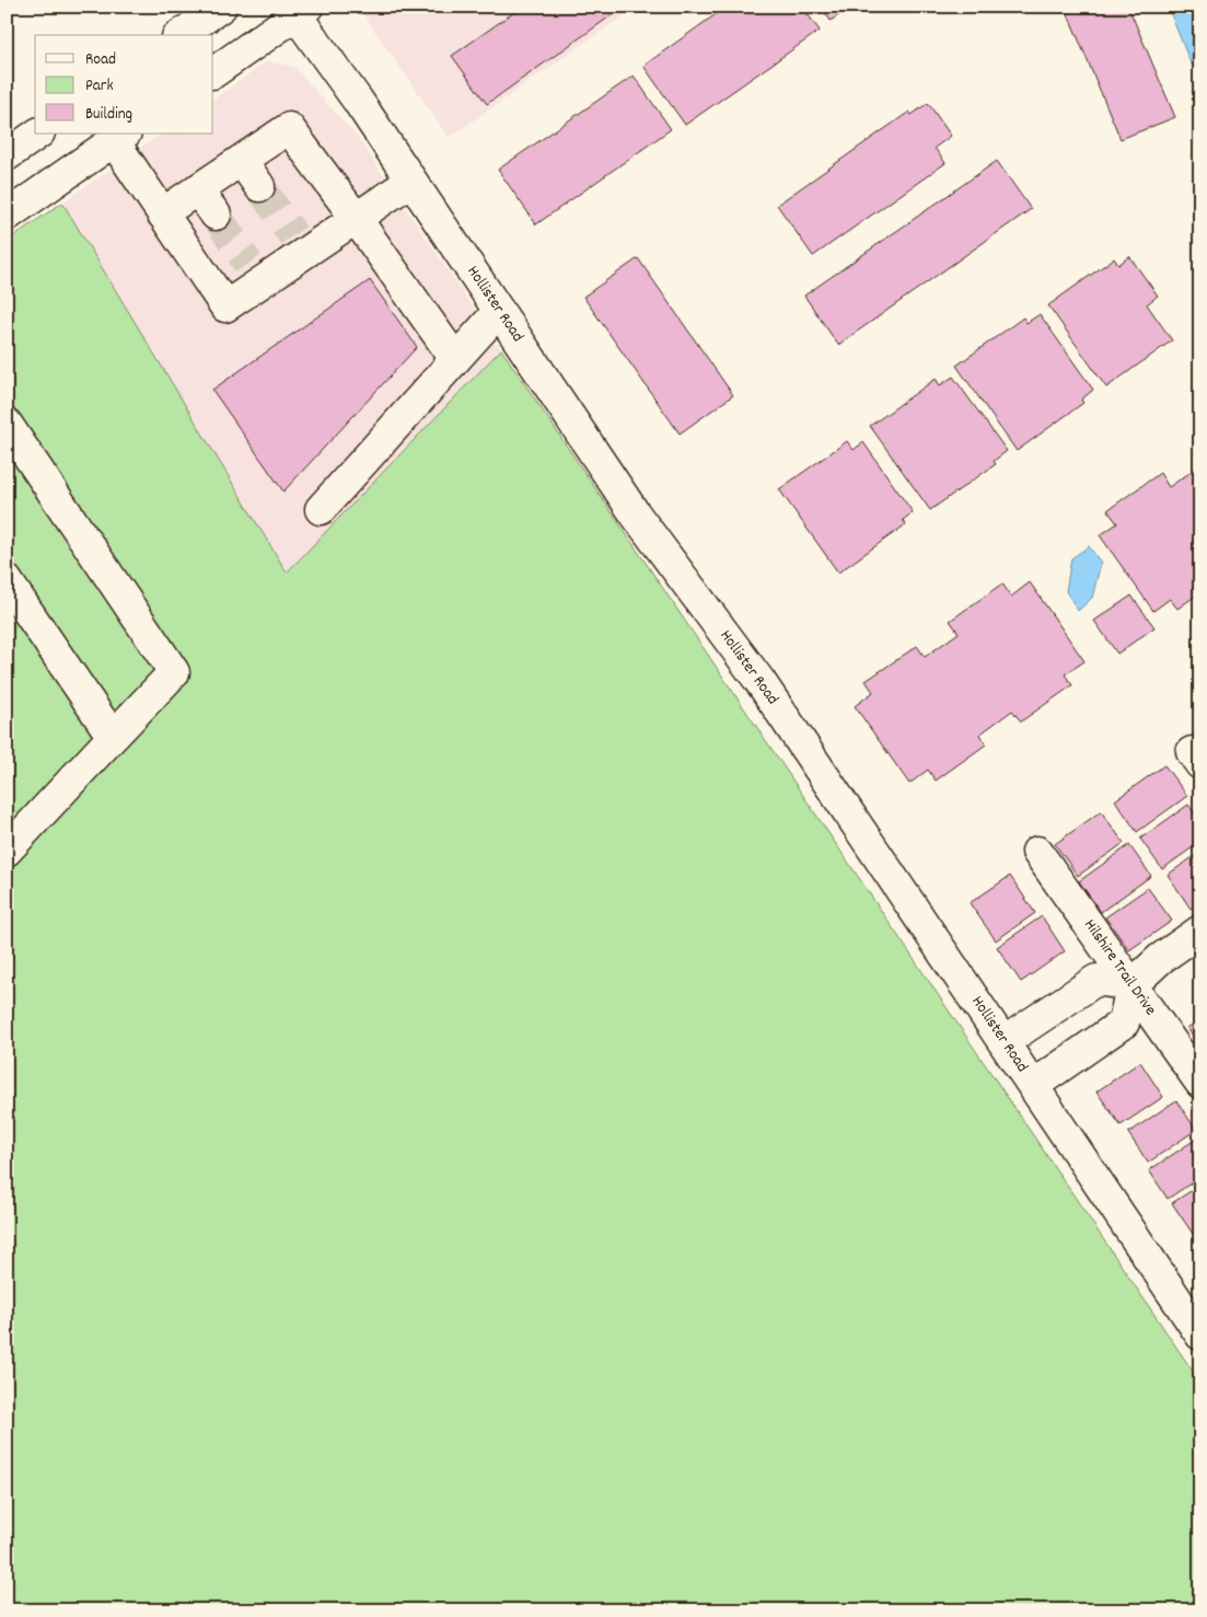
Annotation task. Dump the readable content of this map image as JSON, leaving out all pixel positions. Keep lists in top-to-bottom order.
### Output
{
  "streets": {
    "street": ["Hollister Road", "Hilshire Trail Drive"]
  },
  "legend": ["Road", "Park", "Building"]
}
